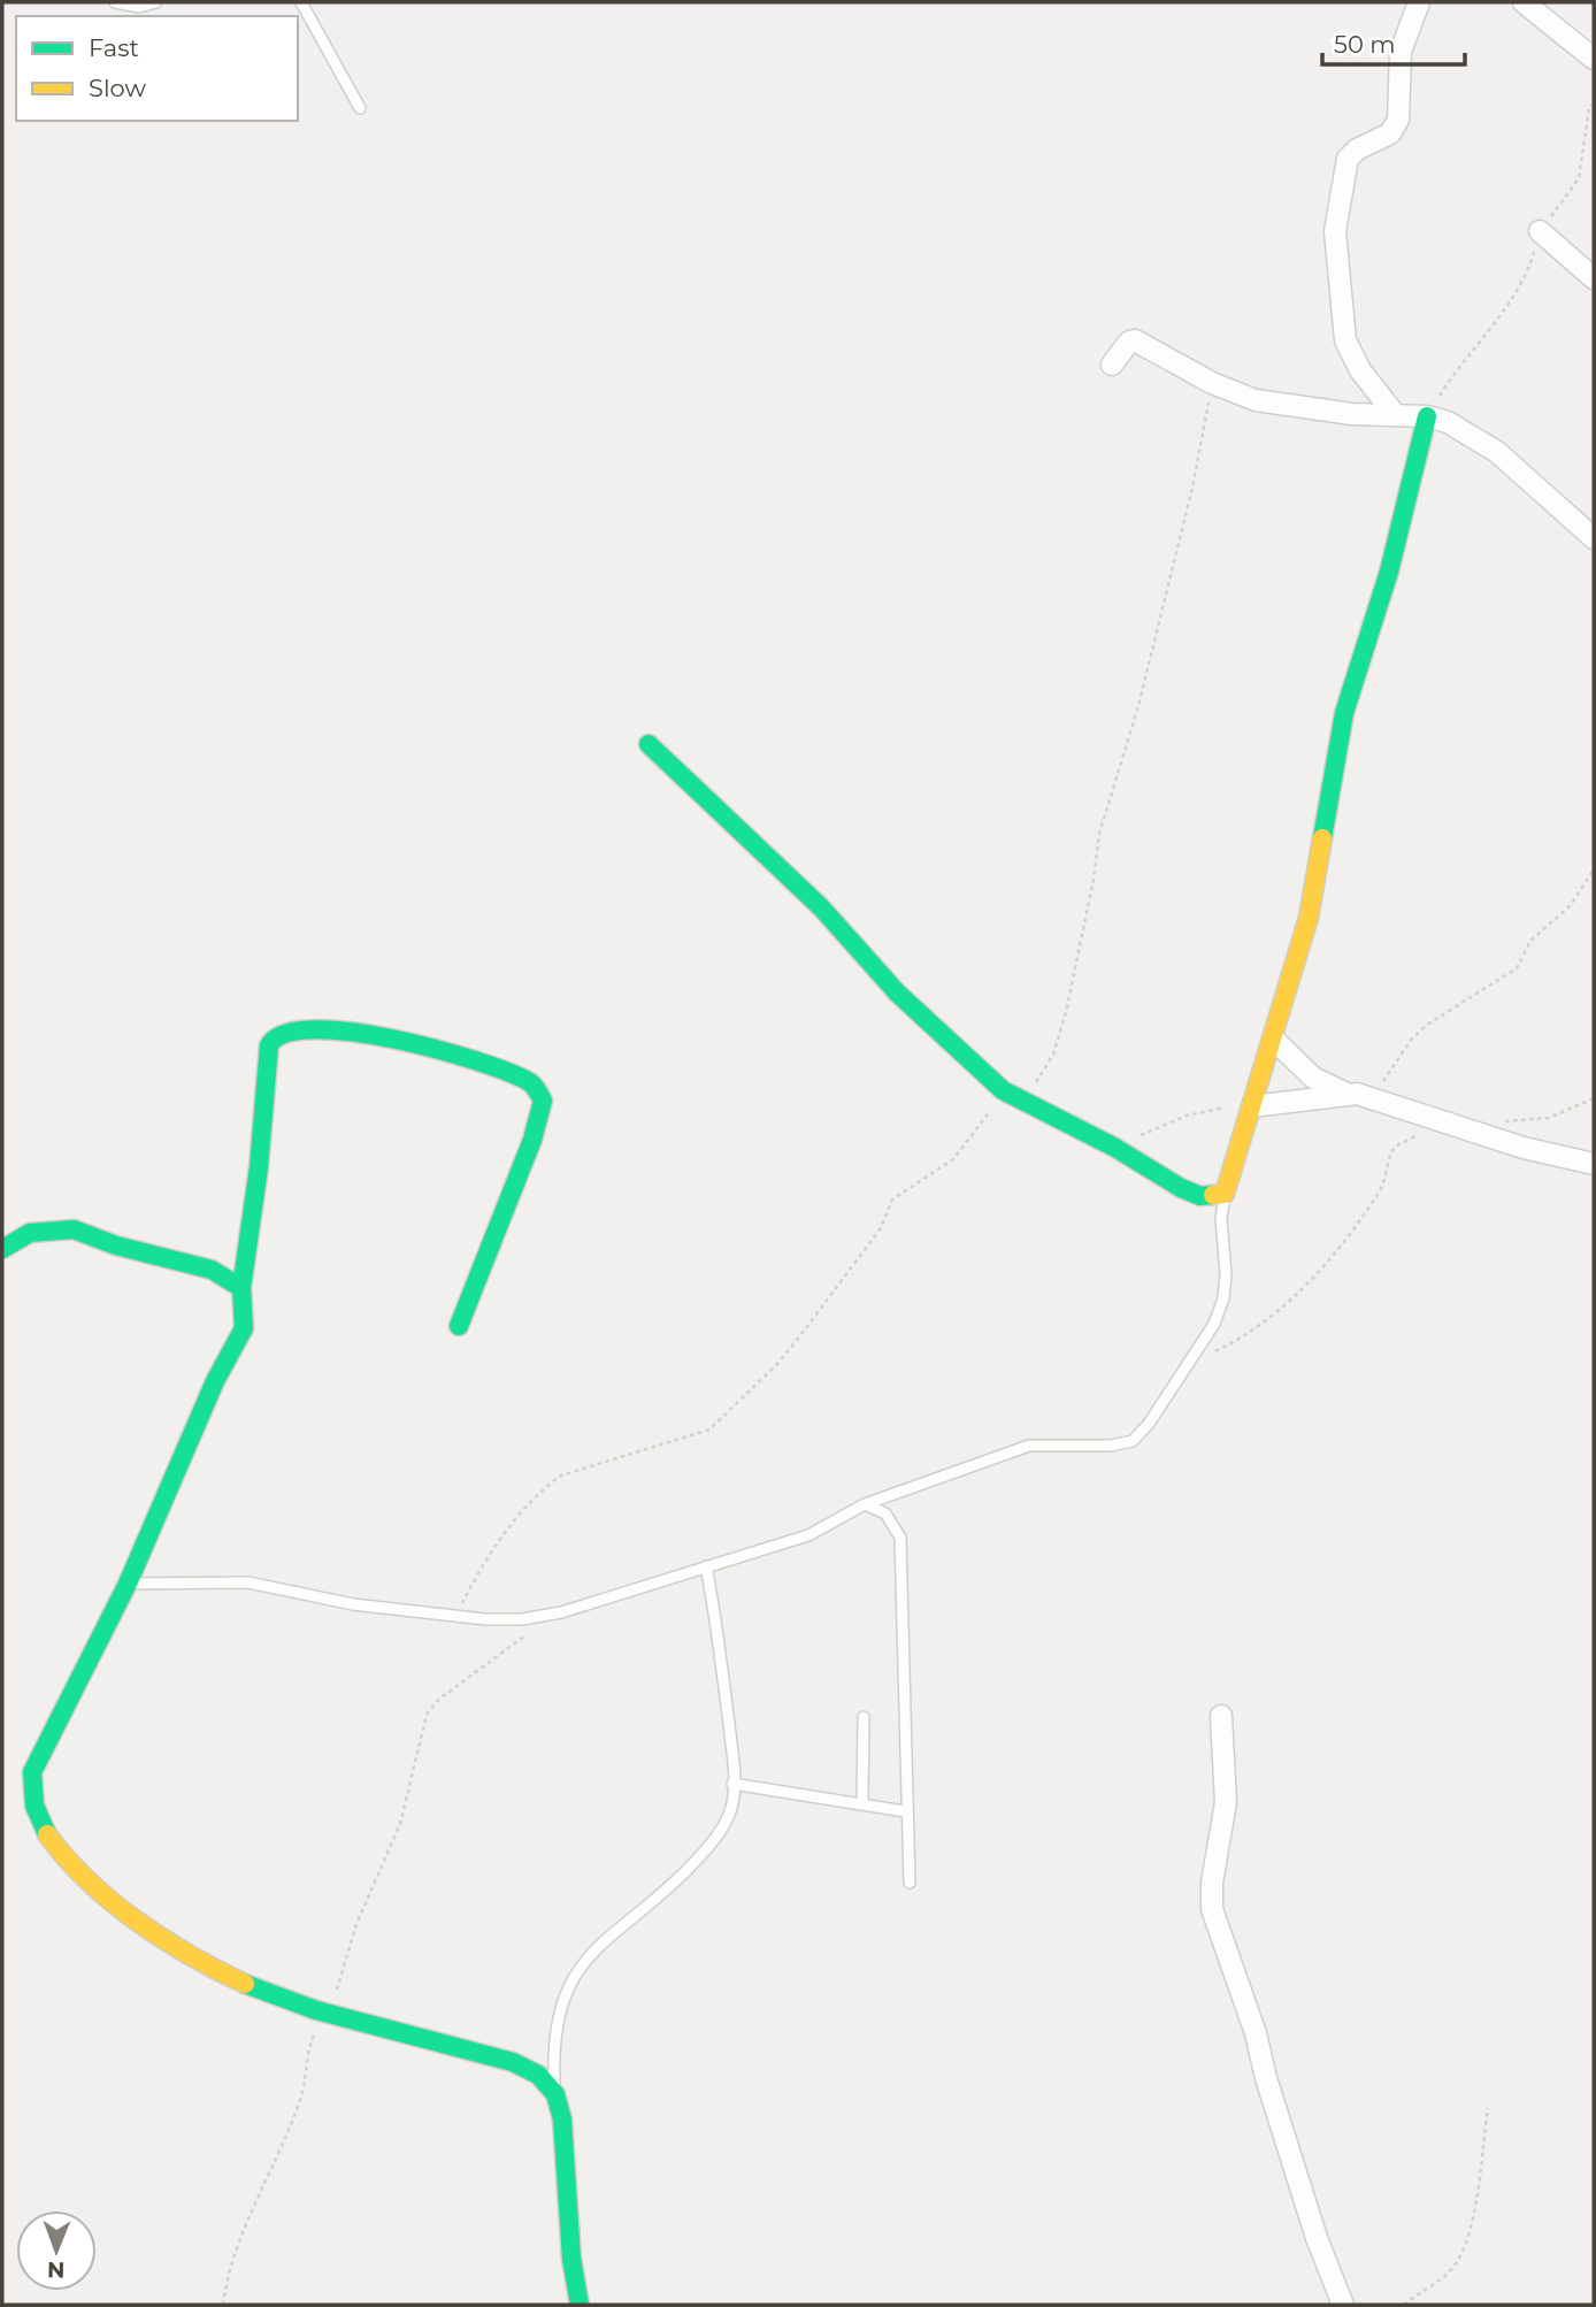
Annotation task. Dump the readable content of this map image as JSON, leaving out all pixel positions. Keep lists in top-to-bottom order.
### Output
{
  "legend": ["Fast", "Slow"],
  "scale_bar": "50 m",
  "north": "bottom"
}
